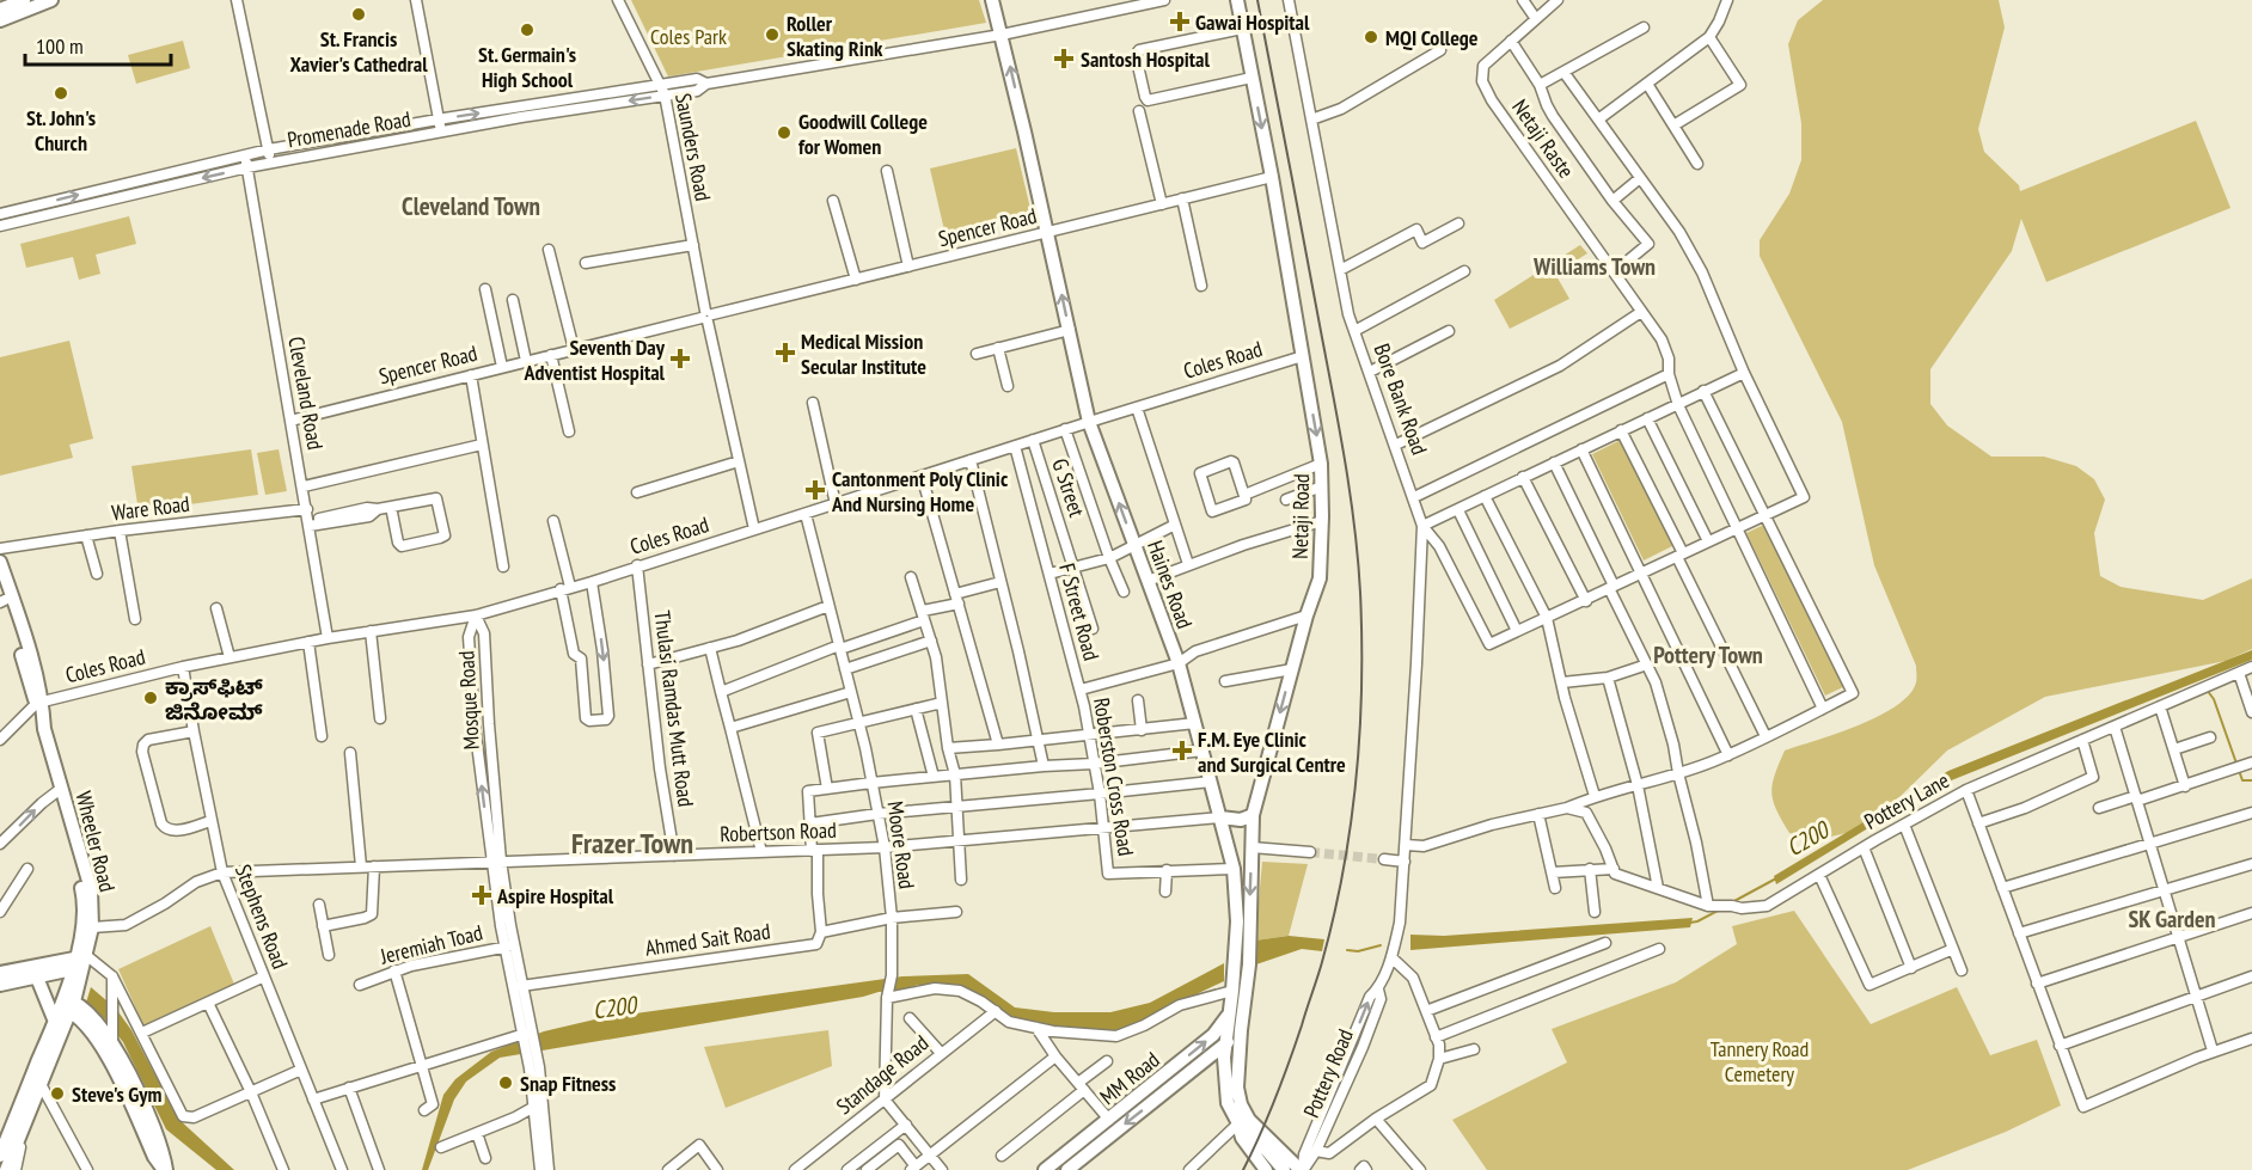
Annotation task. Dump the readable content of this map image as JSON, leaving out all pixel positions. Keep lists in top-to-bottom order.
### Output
{
  "streets": {
    "main road": [
      "Netaji Road",
      "Haines Road",
      "Wheeler Road",
      "MM Road"
    ],
    "street": [
      "Promenade Road",
      "Netaji Raste",
      "Saunders Road",
      "Spencer Road",
      "Coles Road",
      "Cleveland Road",
      "Bore Bank Road",
      "G Street",
      "Ware Road",
      "F Street Road",
      "Mosque Road",
      "Thulasi Ramdas Mutt Road",
      "Roberston Cross Road",
      "Pottery Lane",
      "Robertson Road",
      "Moore Road",
      "Stephens Road",
      "Ahmed Sait Road",
      "Jeremiah Toad",
      "Pottery Road",
      "Standage Road"
    ]
  },
  "crossings": [
    ["Promenade Road", "Saunders Road"],
    ["Promenade Road", "Cleveland Road"],
    ["Promenade Road", "Haines Road"],
    ["Saunders Road", "Spencer Road"],
    ["Saunders Road", "Coles Road"],
    ["Spencer Road", "Cleveland Road"],
    ["Spencer Road", "Netaji Road"],
    ["Spencer Road", "Haines Road"],
    ["Coles Road", "Cleveland Road"],
    ["Coles Road", "G Street"],
    ["Coles Road", "Netaji Road"],
    ["Coles Road", "Haines Road"],
    ["Coles Road", "F Street Road"],
    ["Coles Road", "Mosque Road"],
    ["Coles Road", "Thulasi Ramdas Mutt Road"],
    ["Coles Road", "Wheeler Road"],
    ["Coles Road", "Moore Road"],
    ["Coles Road", "Stephens Road"],
    ["Cleveland Road", "Ware Road"],
    ["Bore Bank Road", "Pottery Road"],
    ["Netaji Road", "F Street Road"],
    ["Netaji Road", "MM Road"],
    ["Haines Road", "F Street Road"],
    ["Haines Road", "Roberston Cross Road"],
    ["Haines Road", "Robertson Road"],
    ["Haines Road", "MM Road"],
    ["F Street Road", "Roberston Cross Road"],
    ["Mosque Road", "Robertson Road"],
    ["Mosque Road", "Ahmed Sait Road"],
    ["Mosque Road", "Jeremiah Toad"],
    ["Thulasi Ramdas Mutt Road", "Robertson Road"],
    ["Roberston Cross Road", "Robertson Road"],
    ["Robertson Road", "Wheeler Road"],
    ["Robertson Road", "Moore Road"],
    ["Robertson Road", "Stephens Road"],
    ["Moore Road", "Ahmed Sait Road"],
    ["Moore Road", "Standage Road"]
  ],
  "one_way": ["Netaji Road", "Haines Road"],
  "districts": [
    "Cleveland Town",
    "Williams Town",
    "Pottery Town",
    "Frazer Town",
    "SK Garden"
  ],
  "water": ["C200"],
  "parks": ["Coles Park", "Tannery Road Cemetery"],
  "places": {
    "other": [
      "St. Francis Xavier's Cathedral",
      "St. Germain's High School",
      "Roller Skating Rink",
      "MQI College",
      "St. John's Church",
      "Goodwill College for Women",
      "ಕ್ರಾಸ್‌ಫಿಟ್ ಜಿನೋಮ್",
      "Snap Fitness",
      "Steve's Gym"
    ],
    "health": [
      "Gawai Hospital",
      "Santosh Hospital",
      "Medical Mission Secular Institute",
      "Seventh Day Adventist Hospital",
      "Cantonment Poly Clinic And Nursing Home",
      "F.M. Eye Clinic and Surgical Centre",
      "Aspire Hospital"
    ]
  },
  "scale_bar": "100 m"
}
